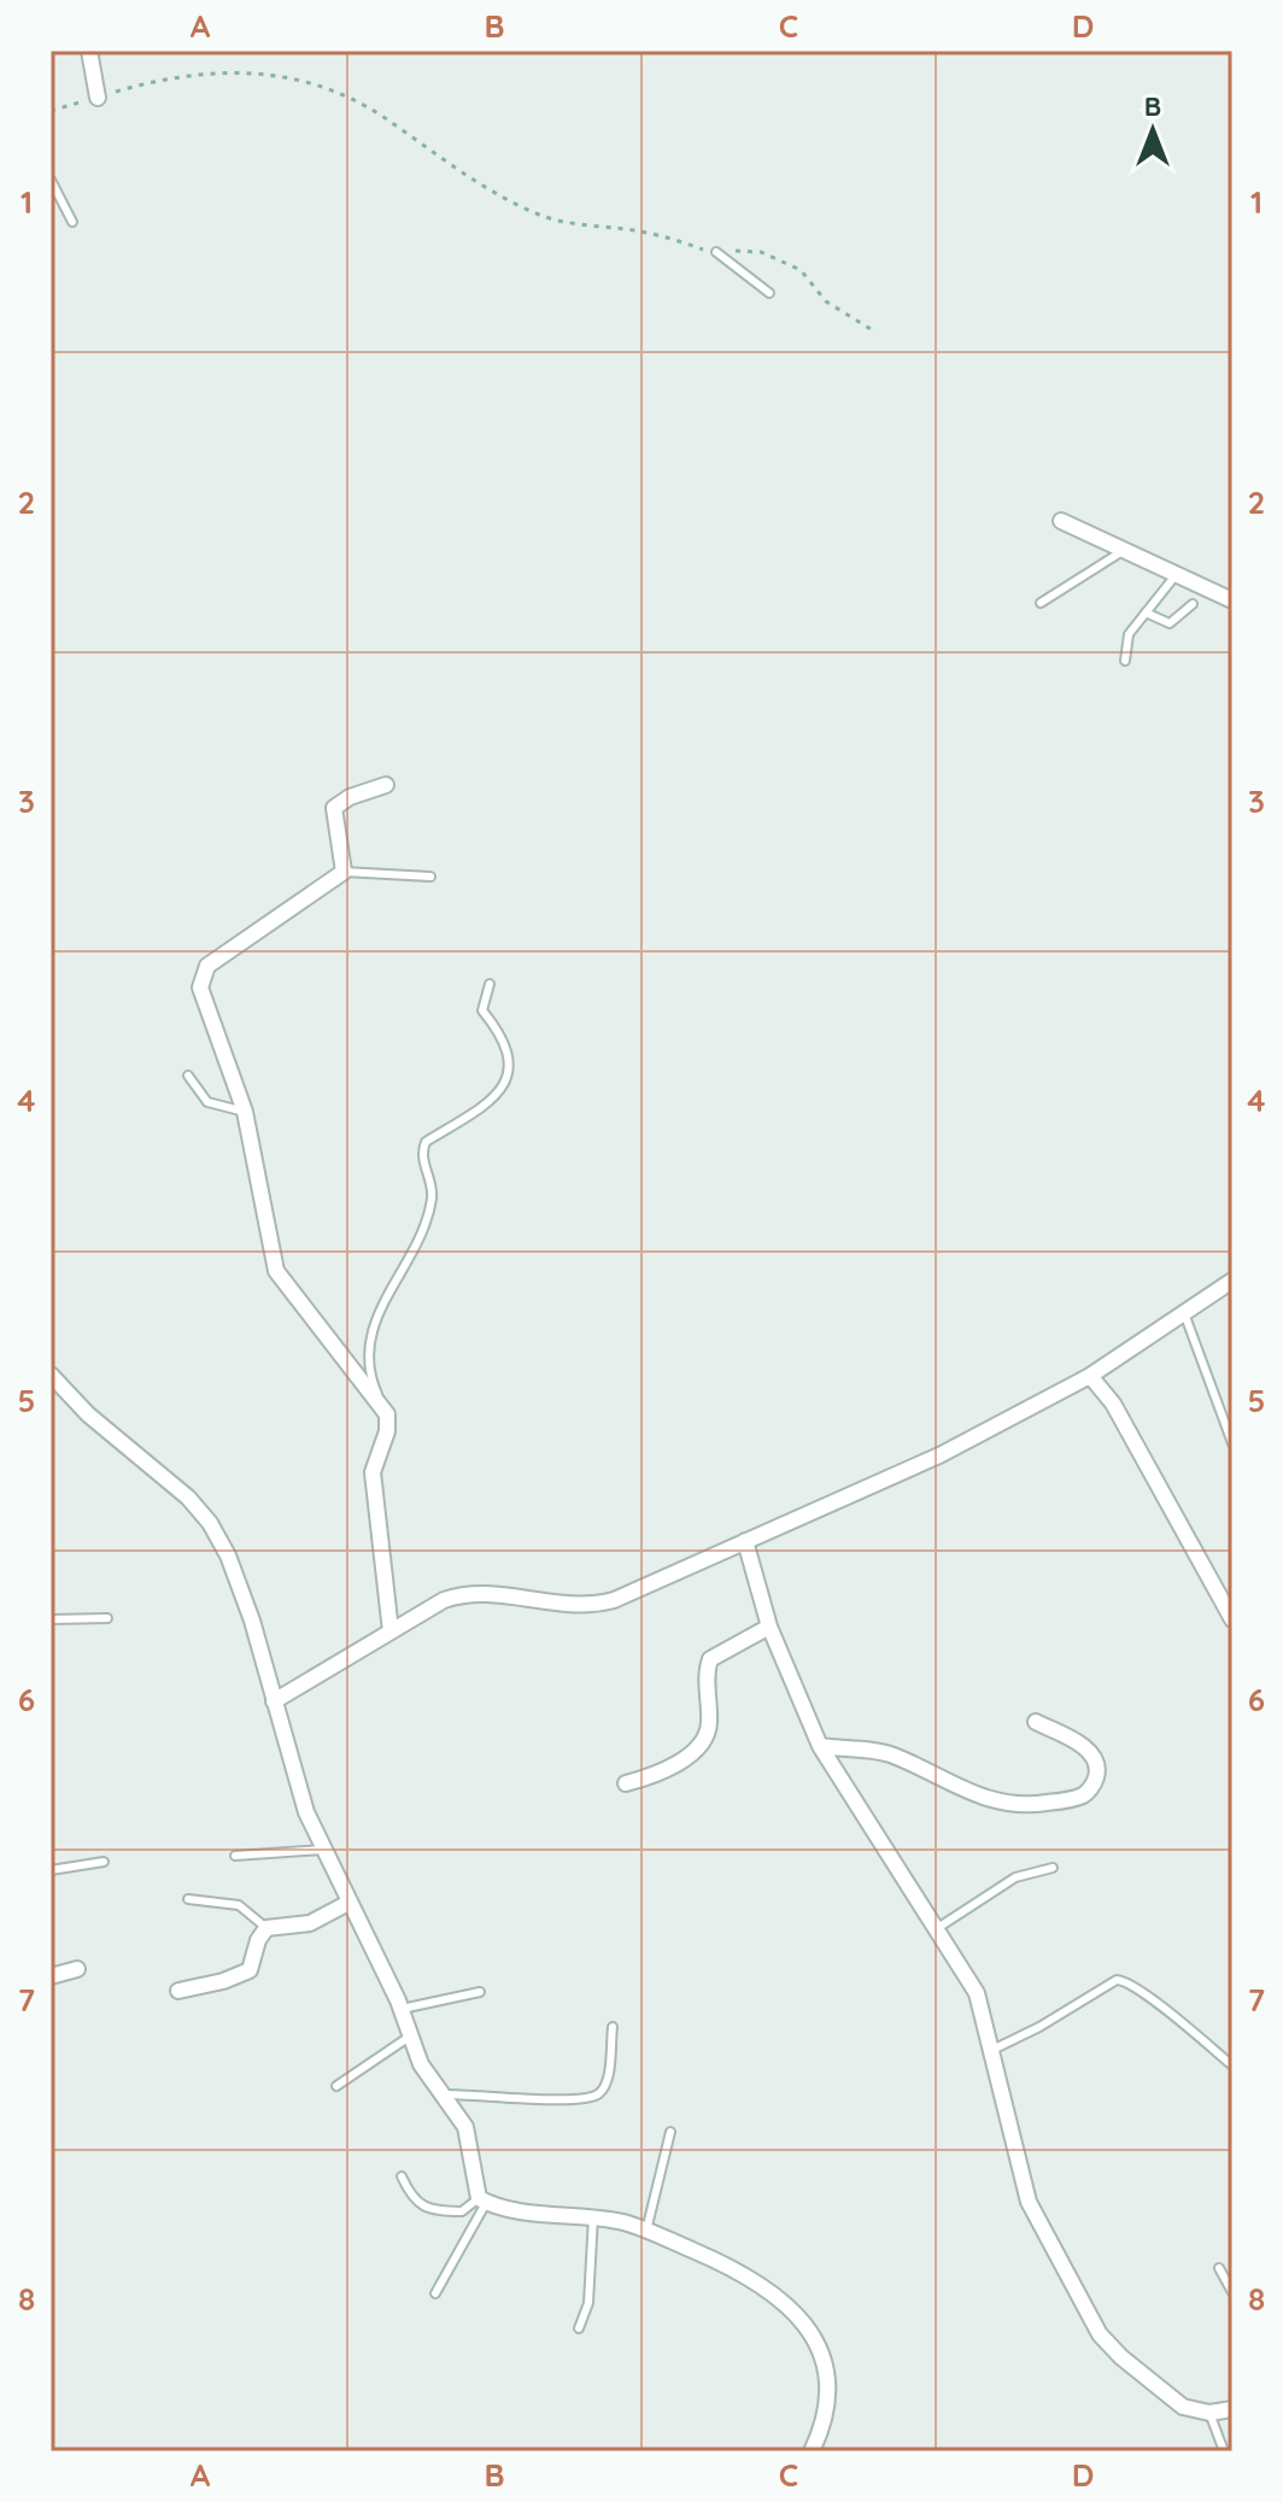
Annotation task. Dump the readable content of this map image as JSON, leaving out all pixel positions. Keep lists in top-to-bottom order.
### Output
{
  "north": "top",
  "grid": {
    "columns": [
      "A",
      "B",
      "C",
      "D"
    ],
    "rows": [
      "1",
      "2",
      "3",
      "4",
      "5",
      "6",
      "7",
      "8"
    ]
  }
}
